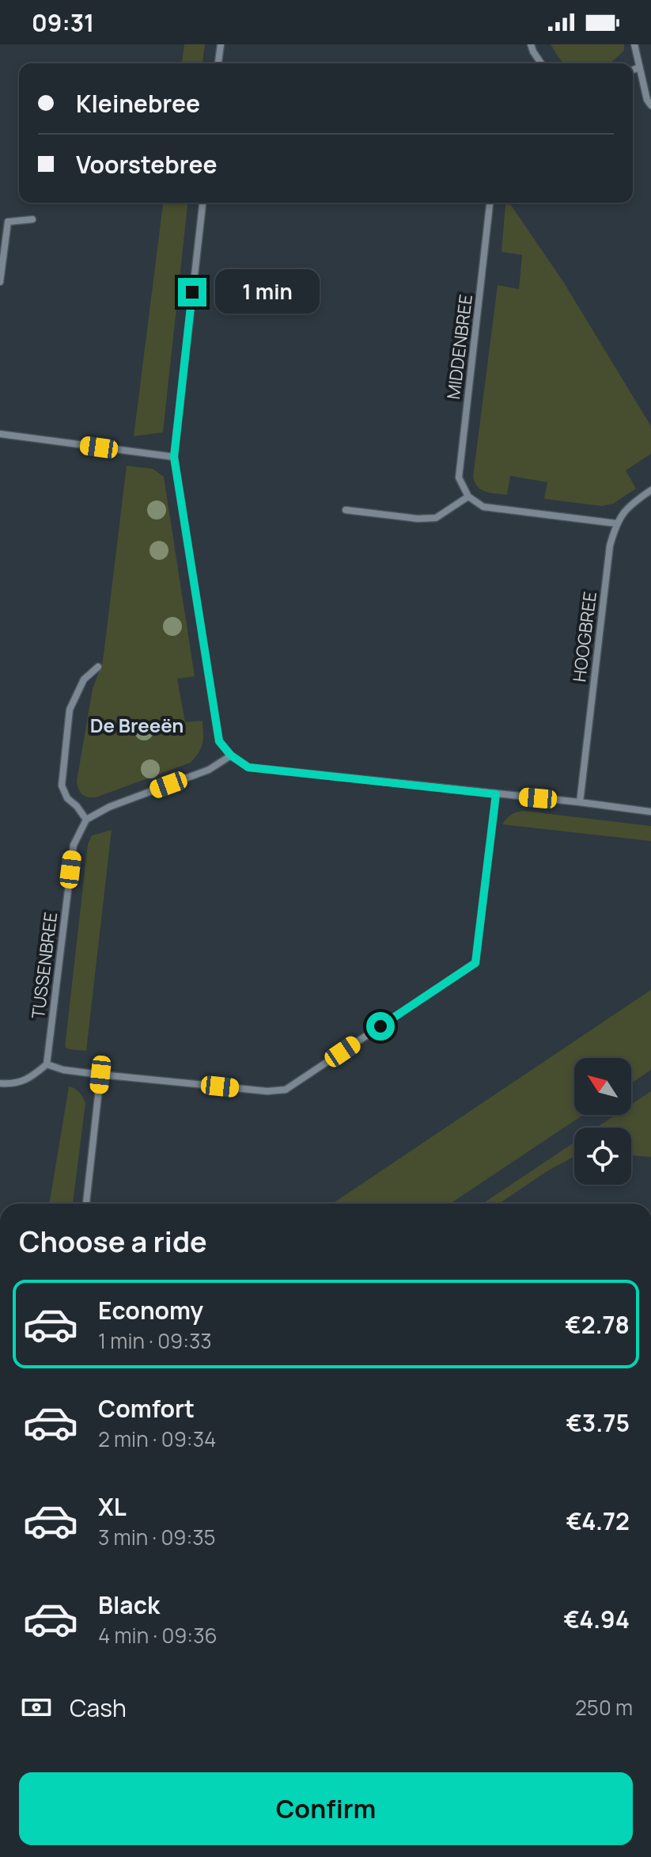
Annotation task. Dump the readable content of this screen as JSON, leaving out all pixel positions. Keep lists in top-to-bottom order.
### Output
{
  "streets": {
    "street": ["MIDDENBREE", "HOOGBREE", "TUSSENBREE"]
  },
  "districts": ["De Breeën"],
  "north": "top left",
  "page": {
    "status": "09:31",
    "banner": ["Kleinebree", "Voorstebree"],
    "bubble": "1 min",
    "heading": "Choose a ride",
    "list": [
      {
        "name": "Economy",
        "note": "1 min · 09:33",
        "value": "€2.78"
      },
      {
        "name": "Comfort",
        "note": "2 min · 09:34",
        "value": "€3.75"
      },
      {
        "name": "XL",
        "note": "3 min · 09:35",
        "value": "€4.72"
      },
      {
        "name": "Black",
        "note": "4 min · 09:36",
        "value": "€4.94"
      }
    ],
    "pay": ["Cash", "250 m"],
    "buttons": "Confirm"
  }
}
